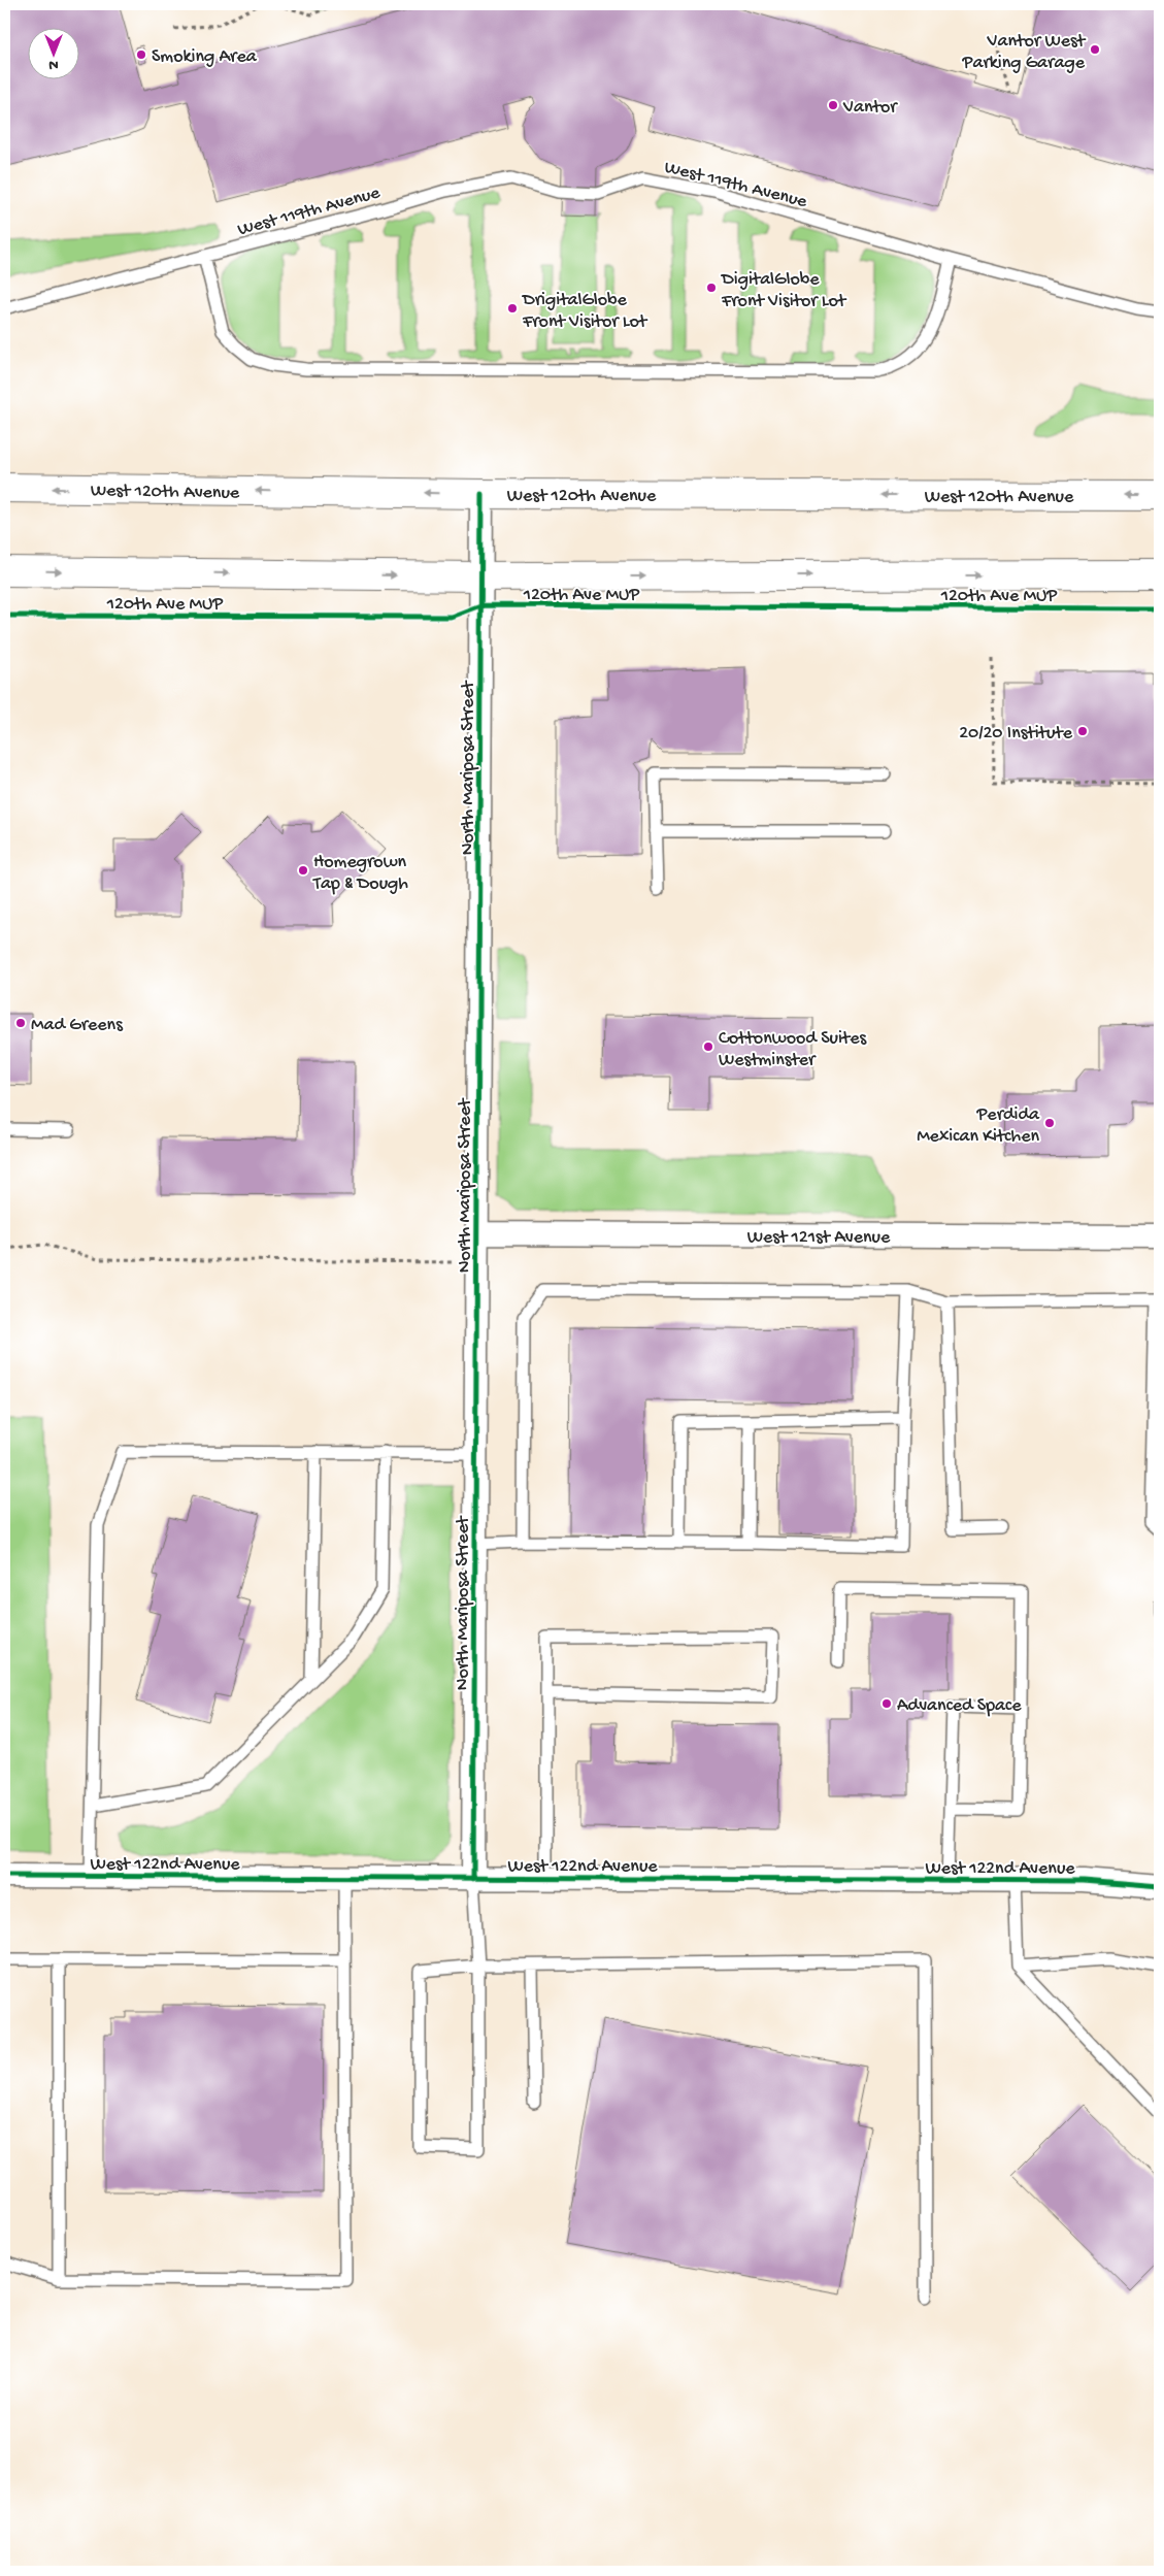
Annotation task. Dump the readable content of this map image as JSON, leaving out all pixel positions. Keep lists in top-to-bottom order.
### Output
{
  "streets": {
    "main road": ["West 120th Avenue"],
    "street": ["North Mariposa Street", "West 121st Avenue", "West 122nd Avenue"],
    "lane": ["West 119th Avenue"],
    "cycle path": ["120th Ave MUP"]
  },
  "crossings": [
    ["West 120th Avenue", "North Mariposa Street"],
    ["North Mariposa Street", "West 121st Avenue"],
    ["North Mariposa Street", "West 122nd Avenue"]
  ],
  "places": [
    "Vantor West Parking Garage",
    "Smoking Area",
    "Vantor",
    "DigitalGlobe Front Visitor Lot",
    "DrigitalGlobe Front Visitor Lot",
    "20/20 Institute",
    "Homegrown Tap & Dough",
    "Mad Greens",
    "Cottonwood Suites Westminster",
    "Perdida Mexican Kitchen",
    "Advanced Space"
  ],
  "north": "bottom"
}
